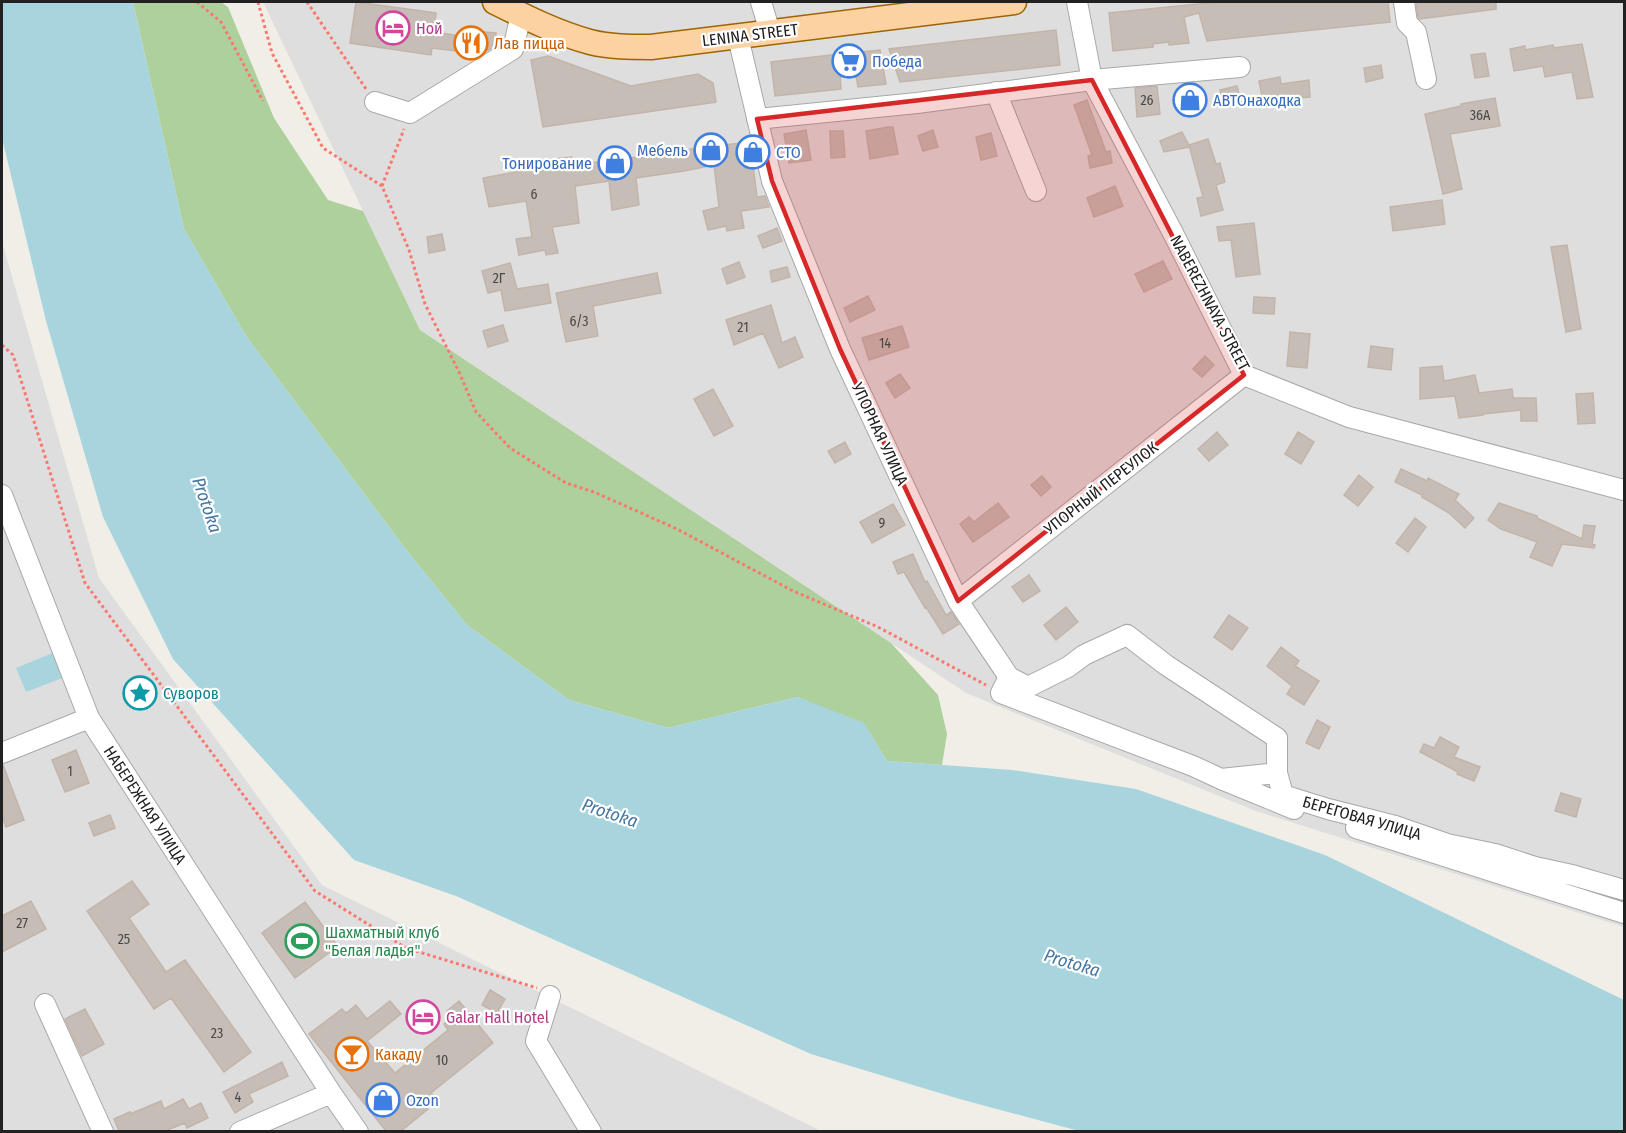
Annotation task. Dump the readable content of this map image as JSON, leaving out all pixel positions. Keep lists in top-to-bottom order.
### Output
{
  "streets": {
    "main road": ["LENINA STREET"],
    "street": [
      "NABEREZHNAYA STREET",
      "УПОРНАЯ УЛИЦА",
      "УПОРНЫЙ ПЕРЕУЛОК",
      "НАБЕРЕЖНАЯ УЛИЦА",
      "БЕРЕГОВАЯ УЛИЦА"
    ]
  },
  "crossings": [
    ["LENINA STREET", "УПОРНАЯ УЛИЦА"],
    ["NABEREZHNAYA STREET", "УПОРНЫЙ ПЕРЕУЛОК"],
    ["УПОРНАЯ УЛИЦА", "УПОРНЫЙ ПЕРЕУЛОК"],
    ["УПОРНАЯ УЛИЦА", "БЕРЕГОВАЯ УЛИЦА"]
  ],
  "water": ["Protoka"],
  "places": {
    "hotel": ["Ной", "Galar Hall Hotel"],
    "restaurant": ["Лав пицца"],
    "supermarket": ["Победа"],
    "shop": [
      "АВТОнаходка",
      "Мебель",
      "СТО",
      "Тонирование",
      "Ozon"
    ],
    "place": ["Суворов"],
    "sports": ["Шахматный клуб \"Белая ладья\""],
    "bar": ["Какаду"]
  },
  "house_numbers": [
    "26",
    "36А",
    "6",
    "2Г",
    "6/3",
    "21",
    "14",
    "9",
    "1",
    "27",
    "25",
    "23",
    "10",
    "4"
  ]
}
